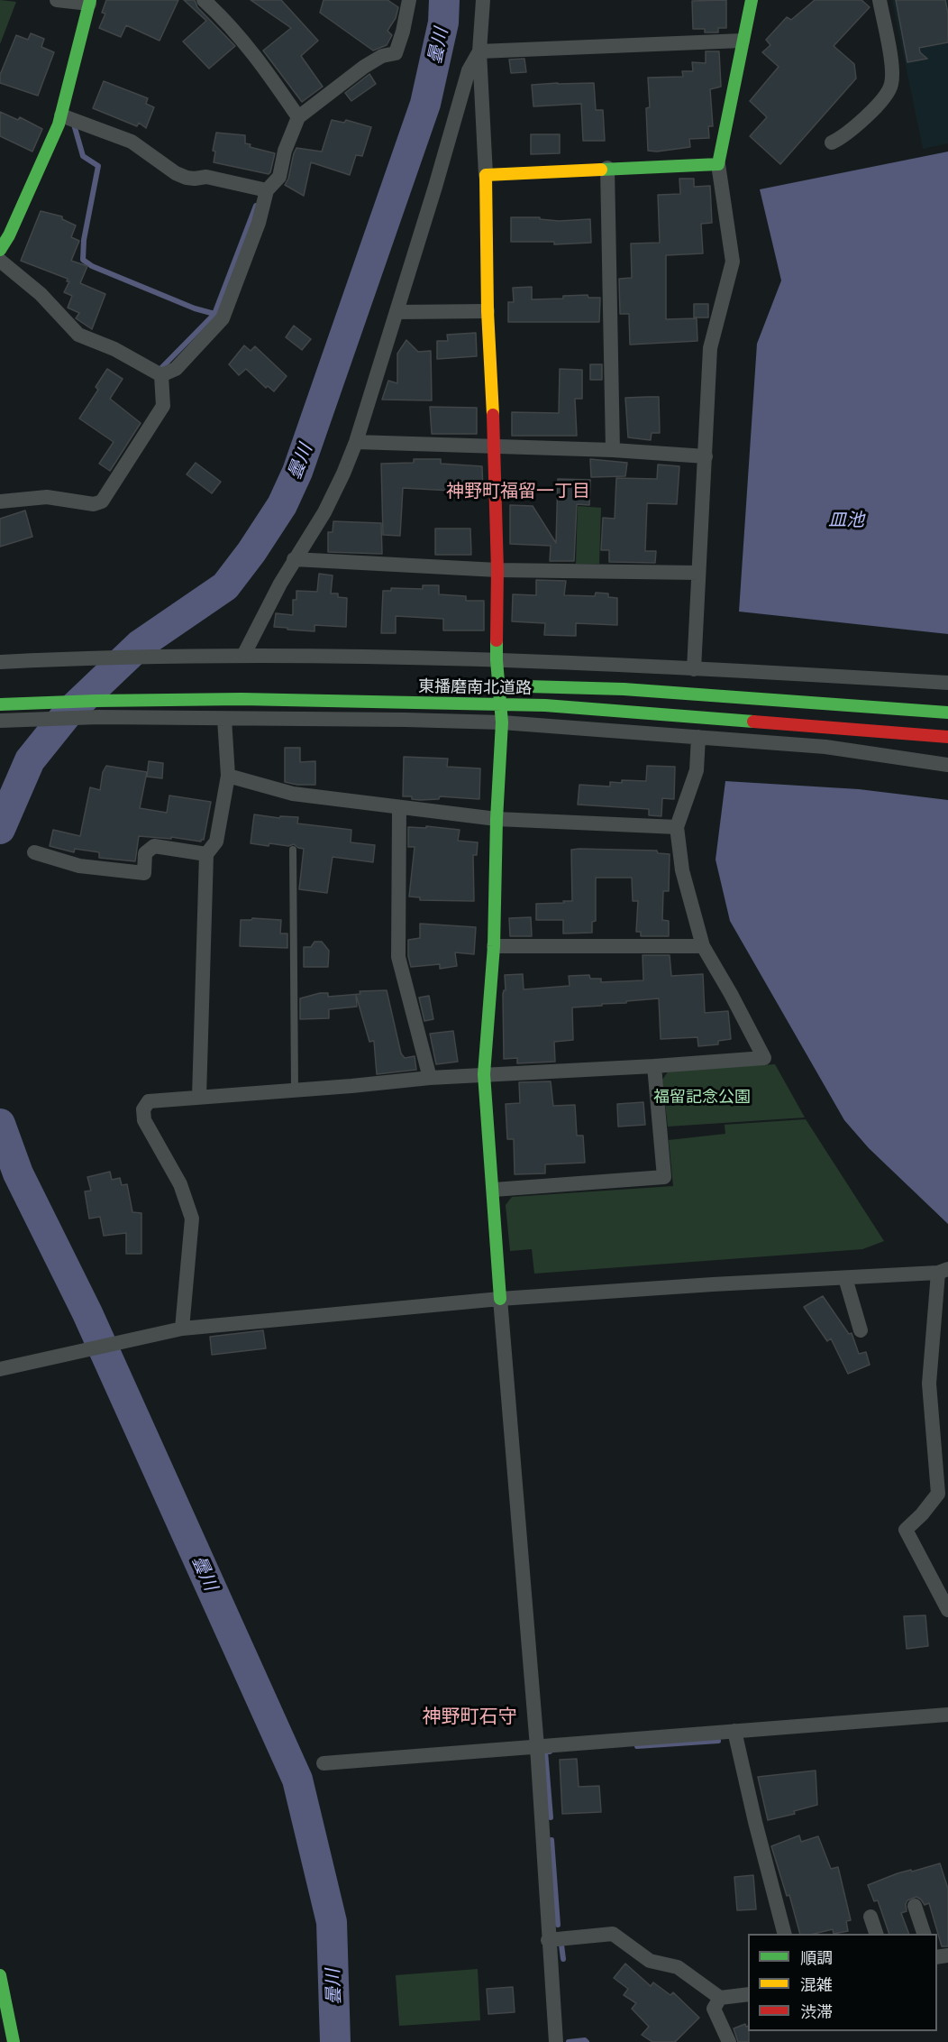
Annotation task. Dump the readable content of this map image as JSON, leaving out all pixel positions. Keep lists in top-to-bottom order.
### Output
{
  "streets": {
    "main road": ["東播磨南北道路"]
  },
  "districts": ["神野町福留一丁目", "神野町石守"],
  "water": ["曇川", "皿池"],
  "parks": ["福留記念公園"],
  "legend": ["順調", "混雑", "渋滞"]
}
